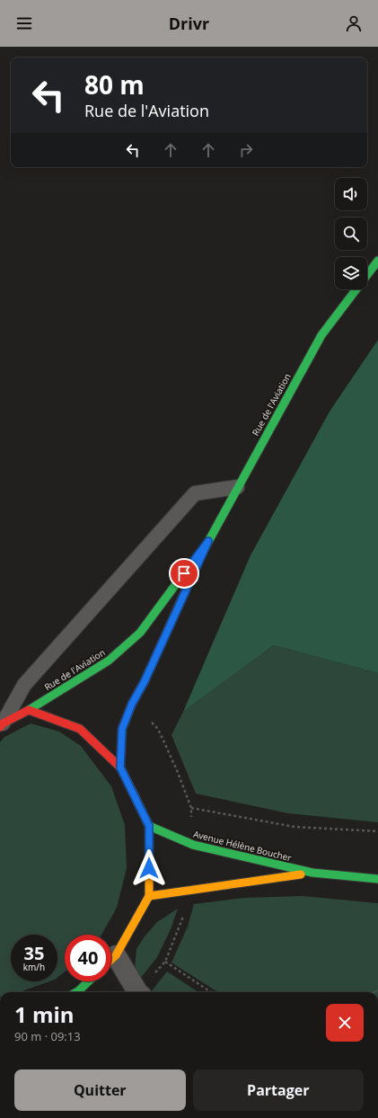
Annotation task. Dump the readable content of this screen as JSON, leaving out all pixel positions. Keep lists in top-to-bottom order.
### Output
{
  "streets": {
    "street": ["Rue de l'Aviation", "Avenue Hélène Boucher"]
  },
  "crossings": [
    ["Rue de l'Aviation", "Avenue Hélène Boucher"]
  ],
  "page": {
    "header": "Drivr",
    "turn": ["80 m", "Rue de l'Aviation"],
    "speed": "35 km/h",
    "limit": "40",
    "heading": ["1 min", "90 m · 09:13"],
    "buttons": ["Quitter", "Partager"]
  }
}
